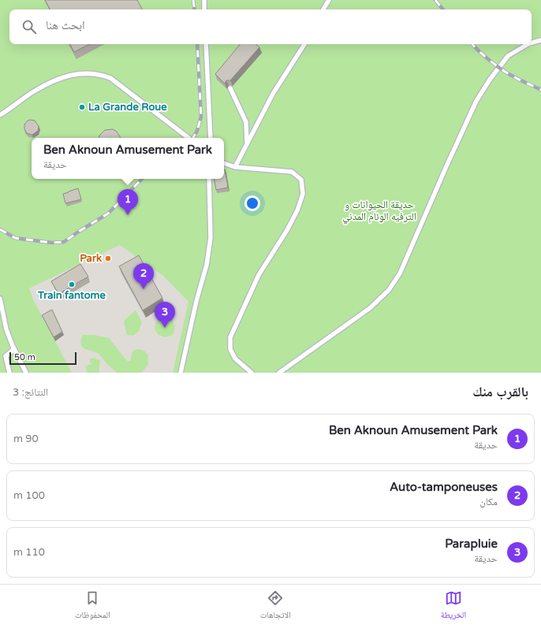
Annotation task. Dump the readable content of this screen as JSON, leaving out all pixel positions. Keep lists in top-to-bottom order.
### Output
{
  "parks": ["حديقة الحيوانات و الترفيه الوئام المدني"],
  "places": ["La Grande Roue", "Park", "Train fantome"],
  "scale_bar": "50 m",
  "page": {
    "search": "ابحث هنا",
    "popup": ["Ben Aknoun Amusement Park", "حديقة"],
    "pins": ["1", "2", "3"],
    "scale": "50 m",
    "heading": ["بالقرب منك", "النتائج: 3"],
    "list": [
      {
        "mark": "1",
        "name": "Ben Aknoun Amusement Park",
        "note": "حديقة",
        "value": "90 m"
      },
      {
        "mark": "2",
        "name": "Auto-tamponeuses",
        "note": "مكان",
        "value": "100 m"
      },
      {
        "mark": "3",
        "name": "Parapluie",
        "note": "حديقة",
        "value": "110 m"
      }
    ],
    "nav": ["الخريطة", "الاتجاهات", "المحفوظات"]
  }
}
